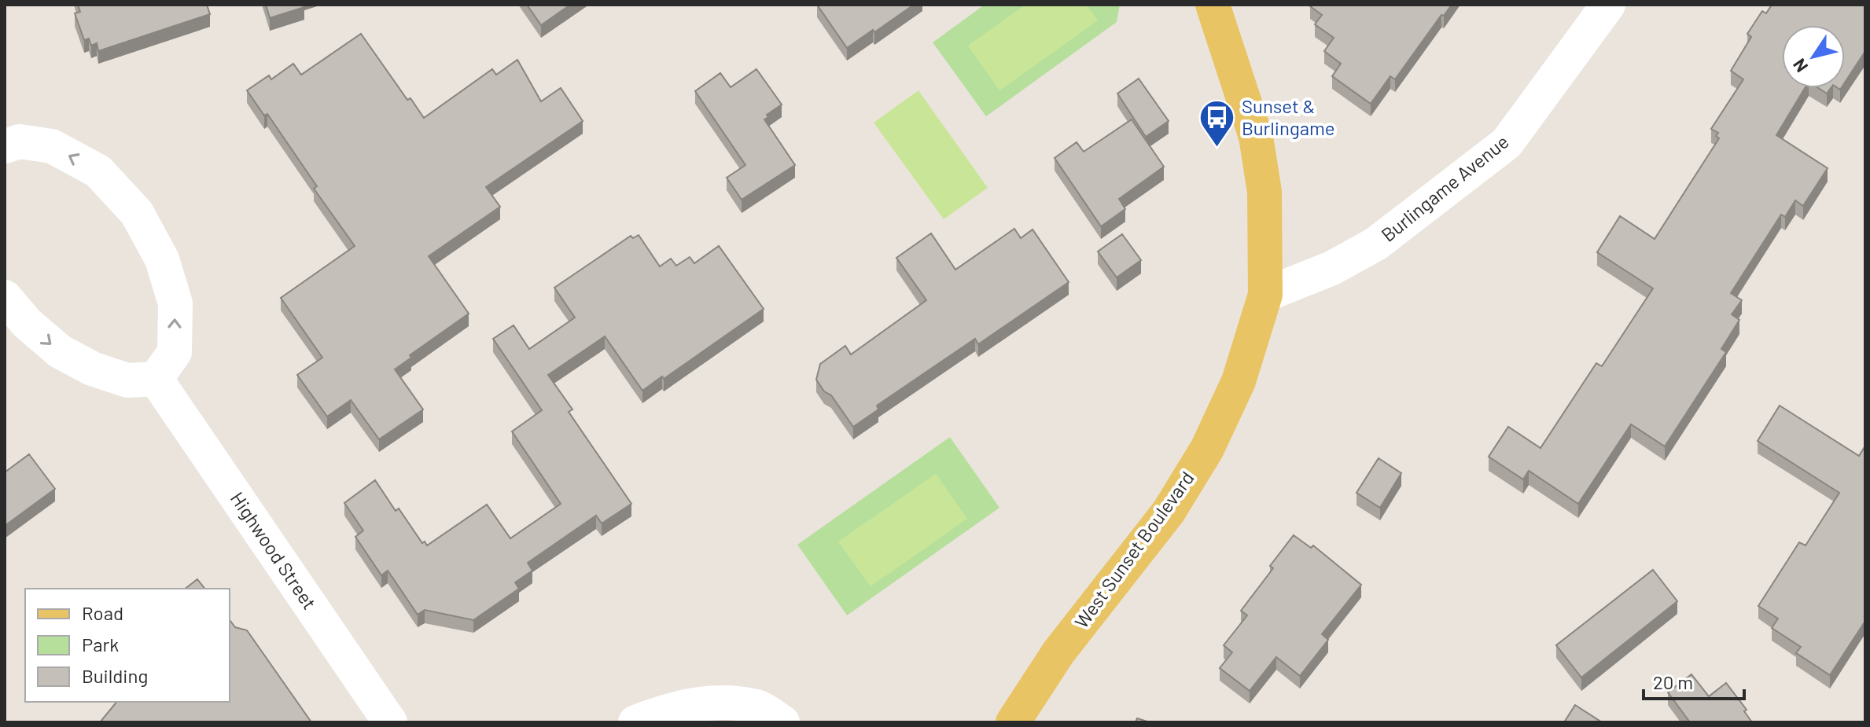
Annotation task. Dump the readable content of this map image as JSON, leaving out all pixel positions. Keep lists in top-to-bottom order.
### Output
{
  "streets": {
    "main road": ["West Sunset Boulevard"],
    "street": ["Burlingame Avenue", "Highwood Street"]
  },
  "crossings": [
    ["Burlingame Avenue", "West Sunset Boulevard"]
  ],
  "places": {
    "bus stop": ["Sunset & Burlingame"]
  },
  "legend": ["Road", "Park", "Building"],
  "scale_bar": "20 m",
  "north": "bottom left"
}
